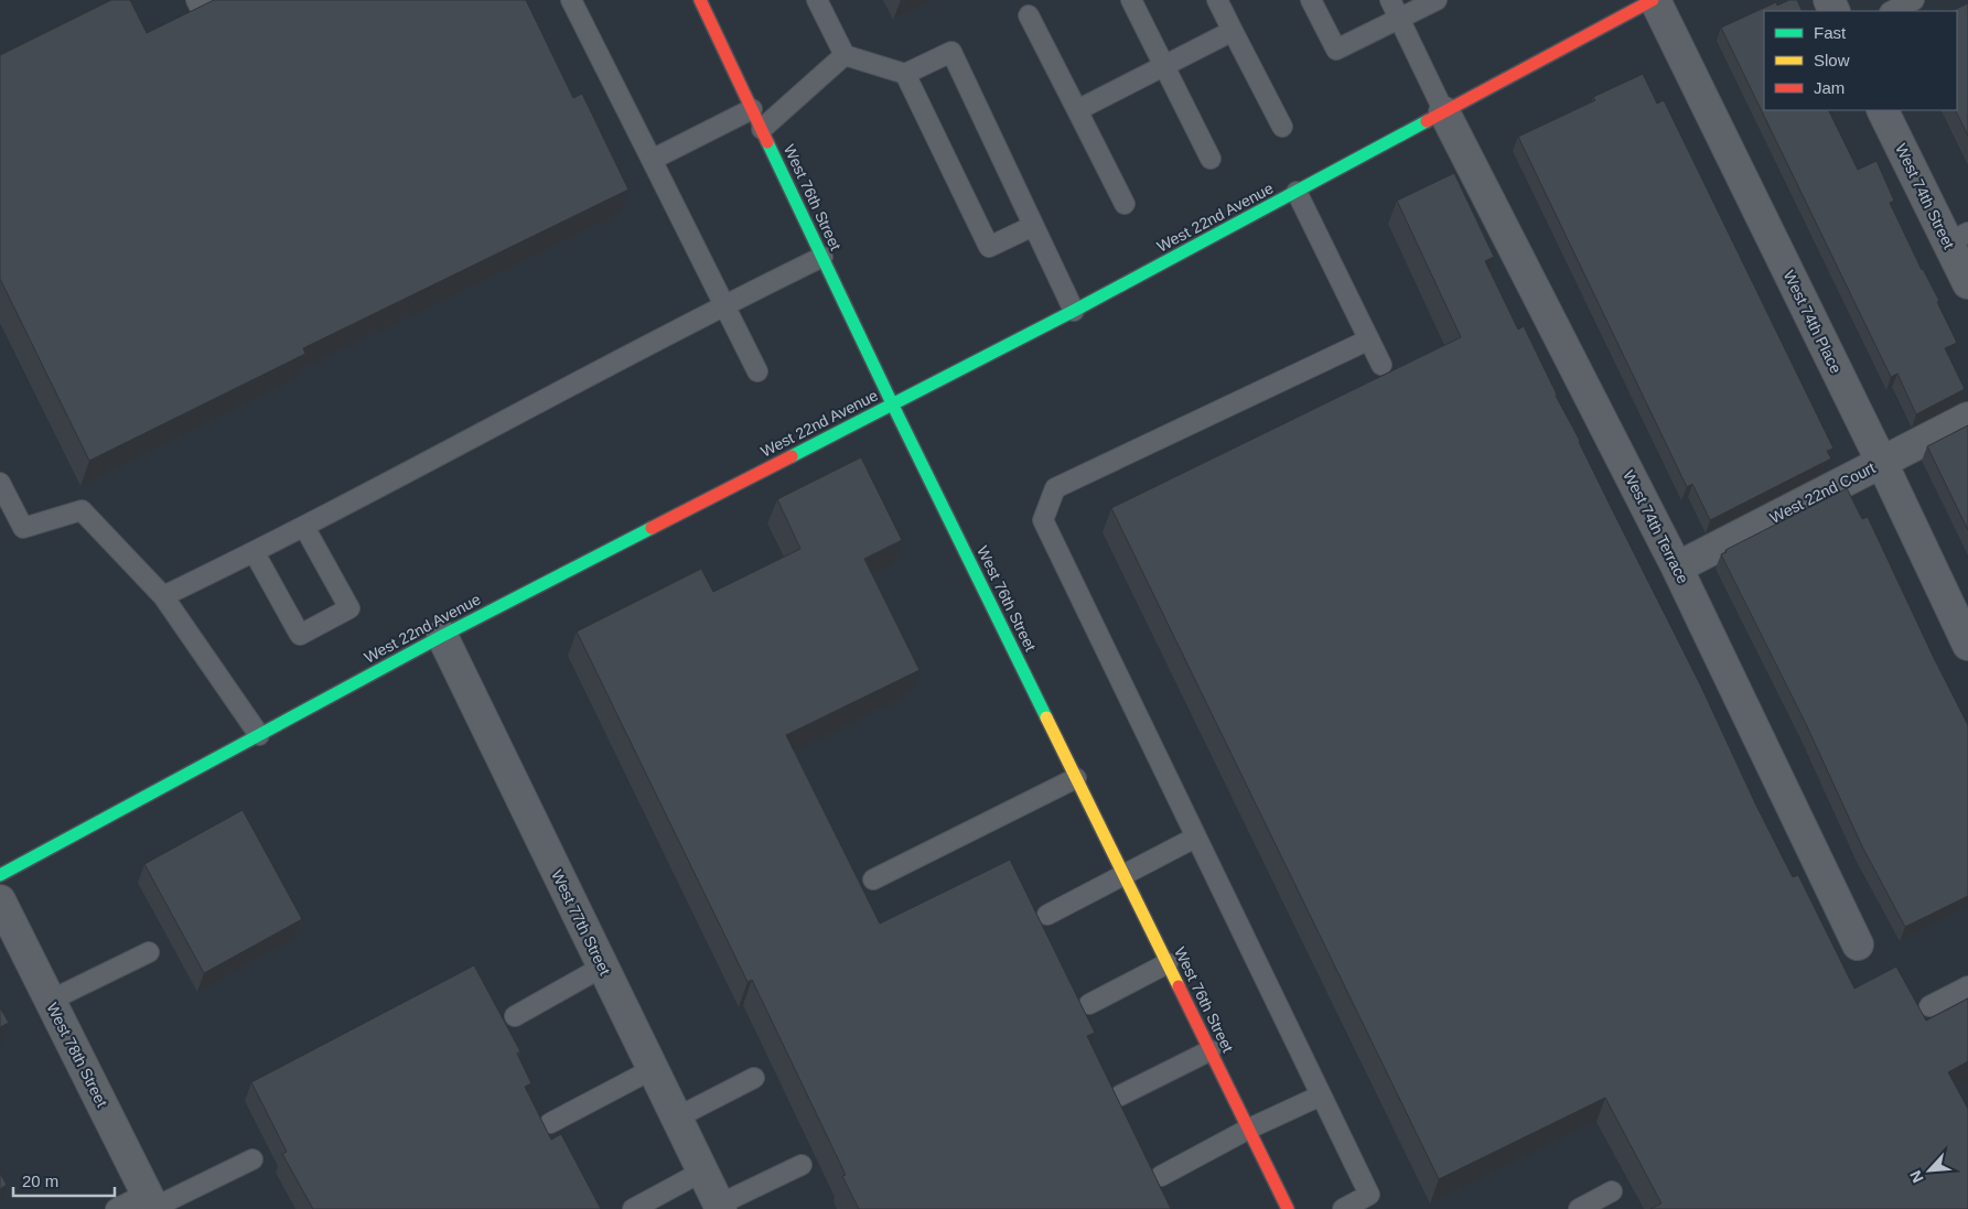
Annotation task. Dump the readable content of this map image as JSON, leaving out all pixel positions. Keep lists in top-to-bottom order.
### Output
{
  "streets": {
    "street": [
      "West 74th Street",
      "West 76th Street",
      "West 22nd Avenue",
      "West 74th Place",
      "West 22nd Court",
      "West 74th Terrace",
      "West 77th Street",
      "West 78th Street"
    ]
  },
  "crossings": [
    ["West 76th Street", "West 22nd Avenue"],
    ["West 22nd Avenue", "West 74th Place"],
    ["West 22nd Avenue", "West 74th Terrace"],
    ["West 22nd Avenue", "West 77th Street"],
    ["West 74th Place", "West 22nd Court"],
    ["West 22nd Court", "West 74th Terrace"]
  ],
  "legend": ["Fast", "Slow", "Jam"],
  "scale_bar": "20 m",
  "north": "bottom left"
}
